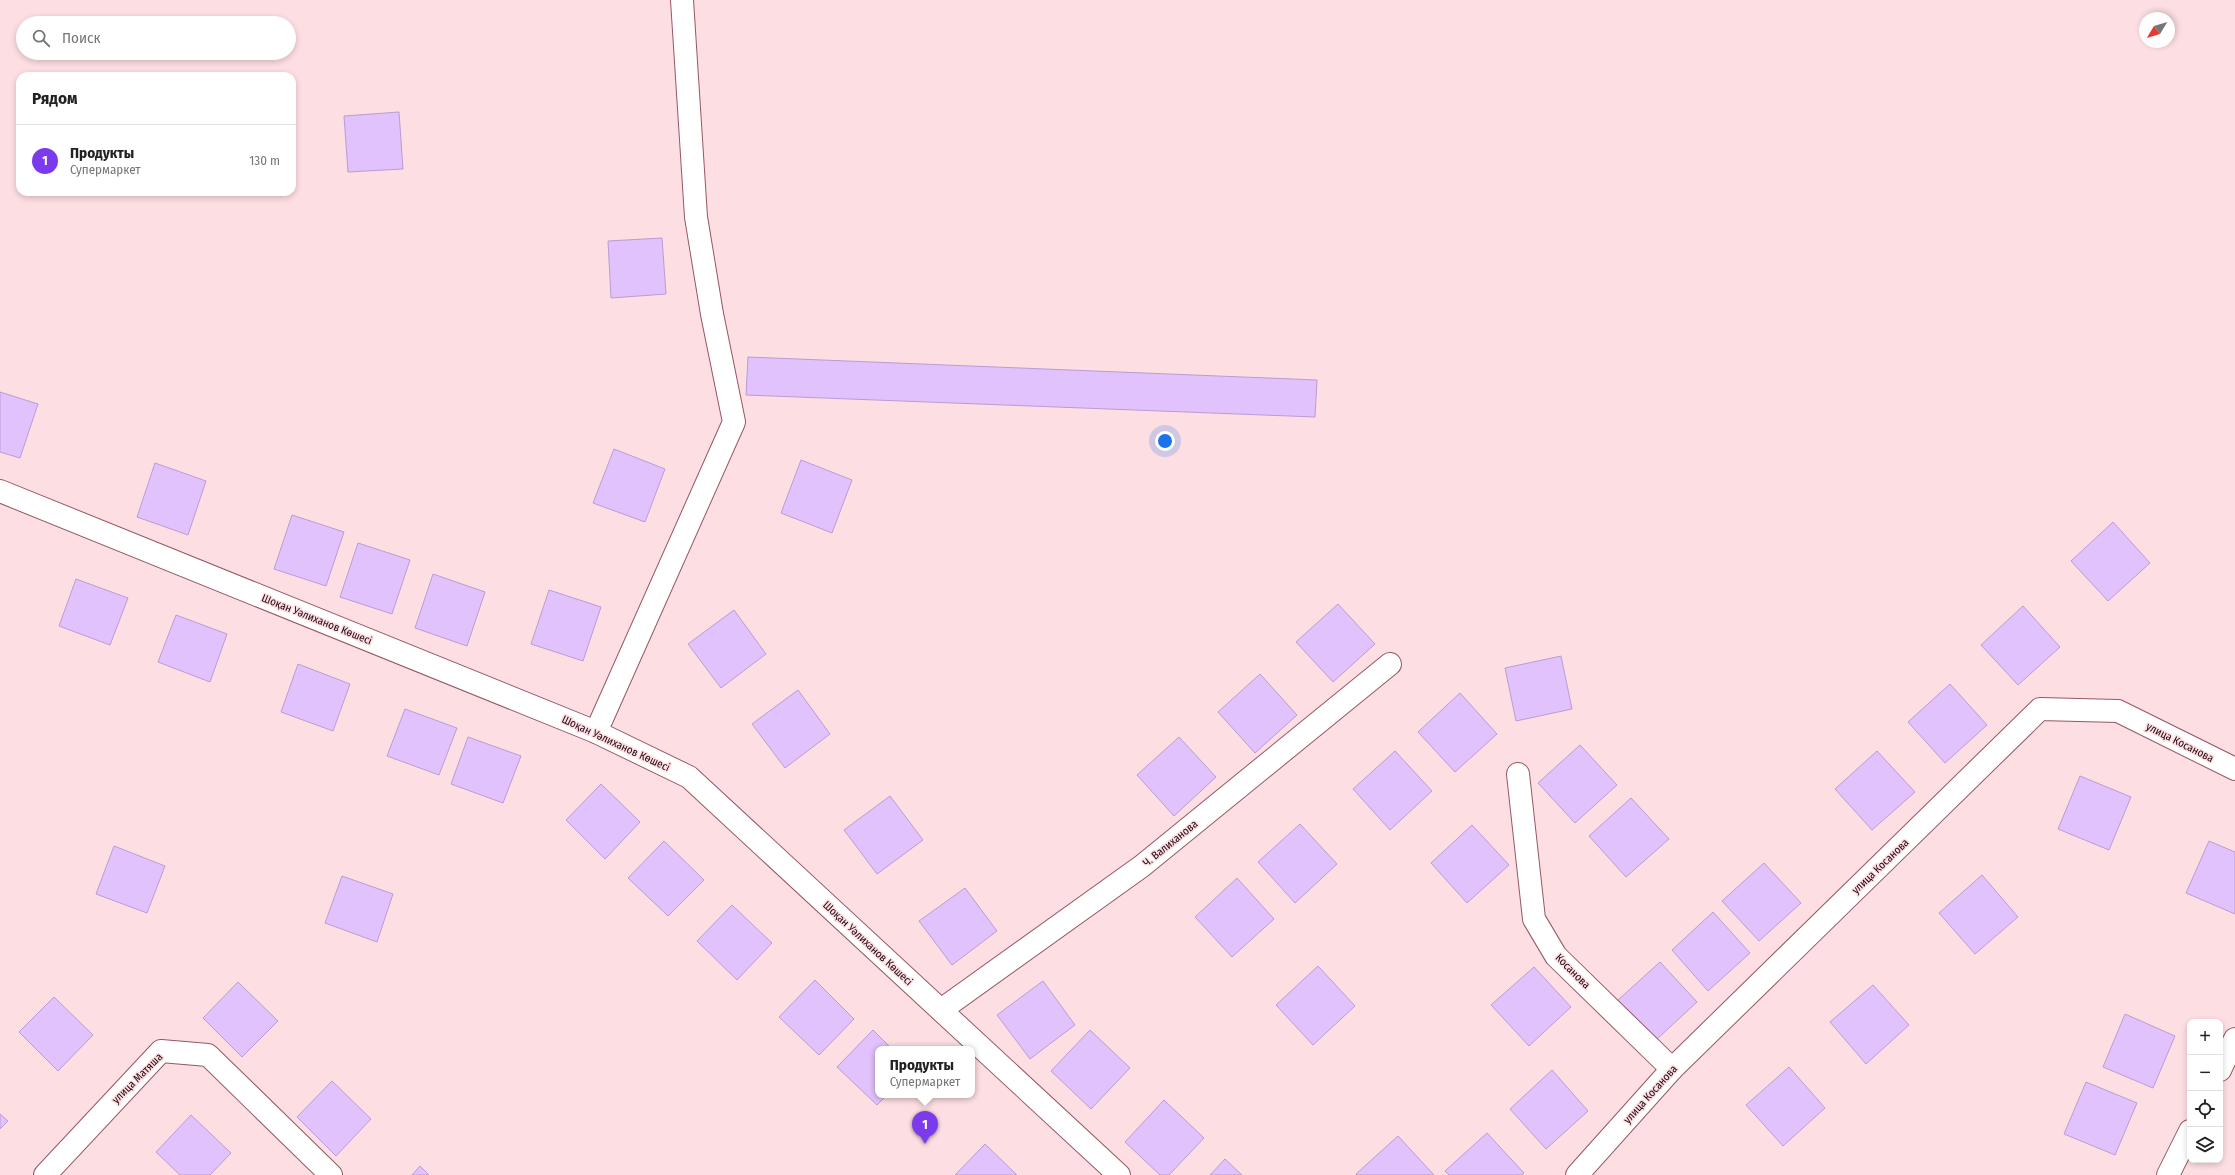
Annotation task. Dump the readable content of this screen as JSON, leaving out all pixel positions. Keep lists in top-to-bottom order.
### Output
{
  "streets": {
    "street": [
      "Шоқан Уәлиханов Көшесі",
      "улица Косанова",
      "Ч. Валиханова",
      "Косанова",
      "улица Матяша"
    ]
  },
  "crossings": [
    ["Шоқан Уәлиханов Көшесі", "Ч. Валиханова"],
    ["улица Косанова", "Косанова"]
  ],
  "north": "bottom left",
  "page": {
    "search": "Поиск",
    "heading": "Рядом",
    "list": [
      {
        "mark": "1",
        "name": "Продукты",
        "note": "Супермаркет",
        "value": "130 m"
      }
    ],
    "map_buttons": ["+", "−"],
    "popup": ["Продукты", "Супермаркет"],
    "pins": "1"
  }
}
